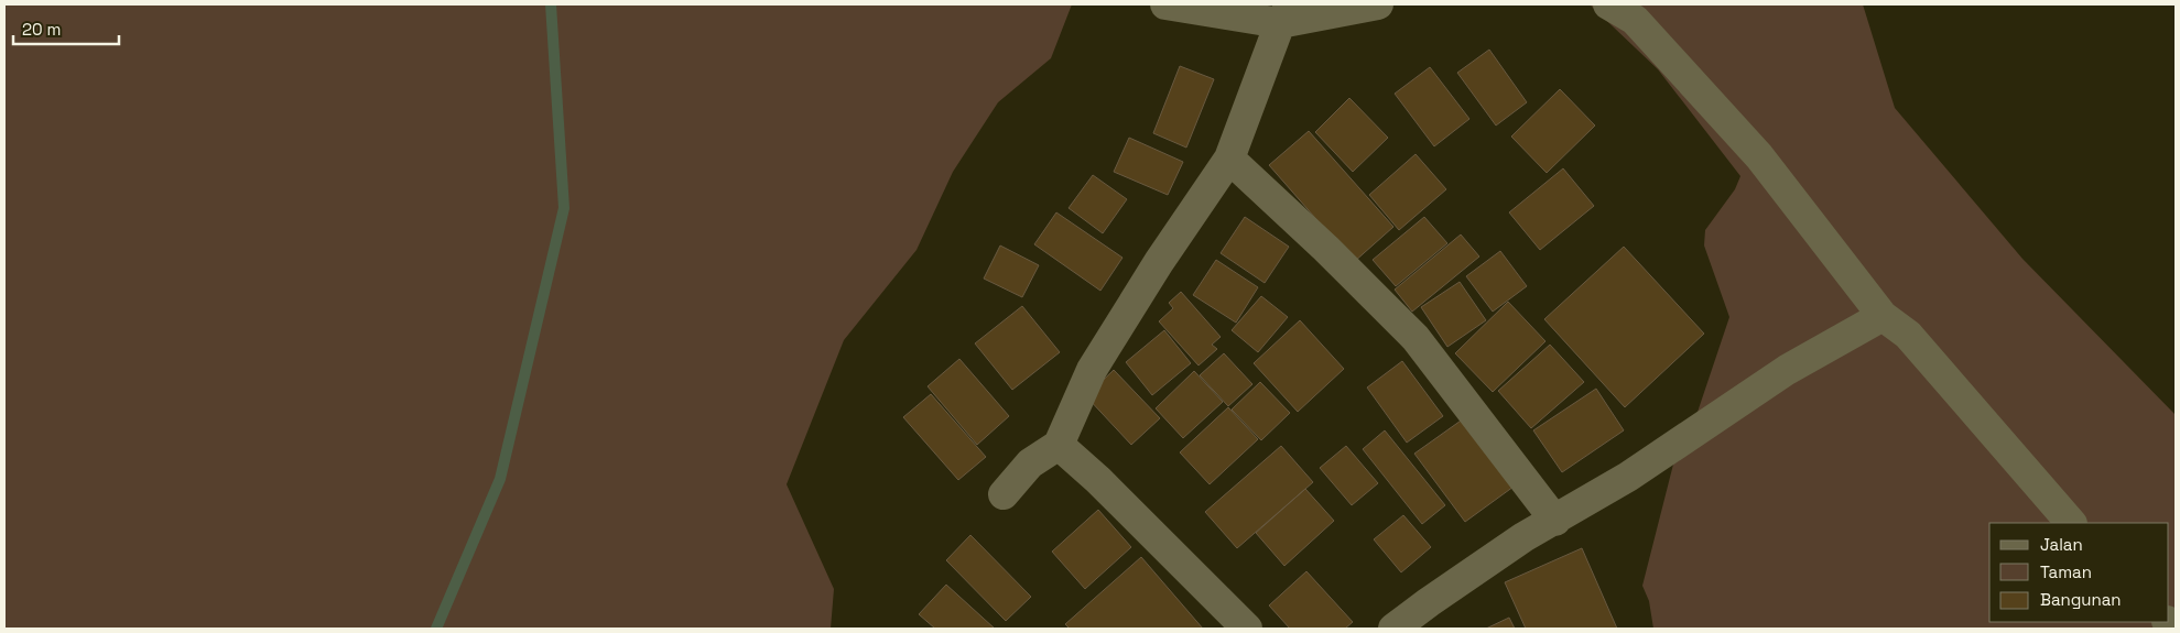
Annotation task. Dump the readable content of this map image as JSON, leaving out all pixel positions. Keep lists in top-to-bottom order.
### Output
{
  "legend": ["Jalan", "Taman", "Bangunan"],
  "scale_bar": "20 m"
}
